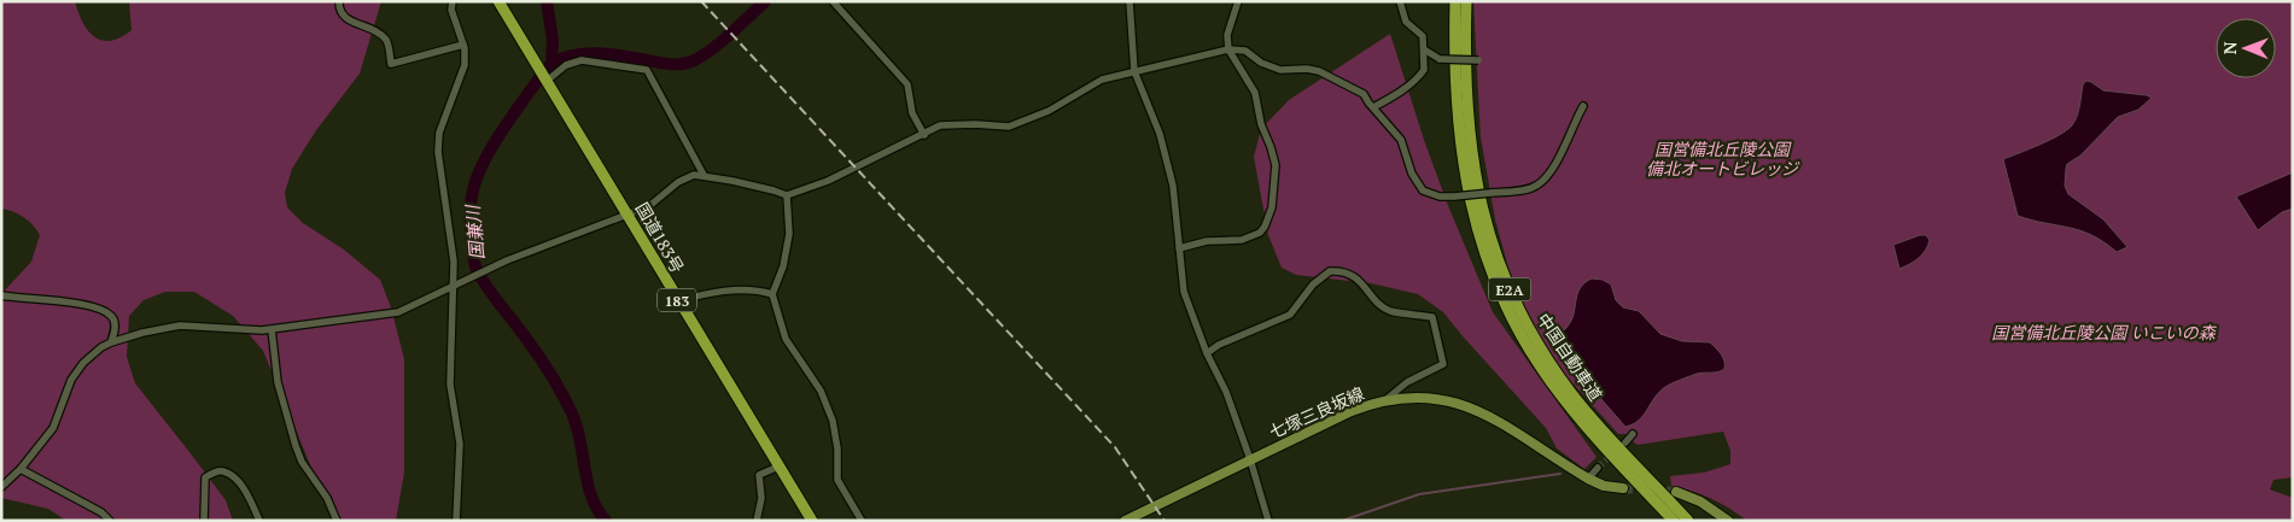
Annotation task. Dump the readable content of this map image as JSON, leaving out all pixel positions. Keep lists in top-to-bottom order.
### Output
{
  "streets": {
    "highway": [
      "国道183号",
      "E2A",
      "183",
      "中国自動車道"
    ],
    "main road": ["七塚三良坂線"]
  },
  "water": ["国兼川"],
  "parks": ["国営備北丘陵公園 備北オートビレッジ", "国営備北丘陵公園 いこいの森"],
  "north": "left"
}
